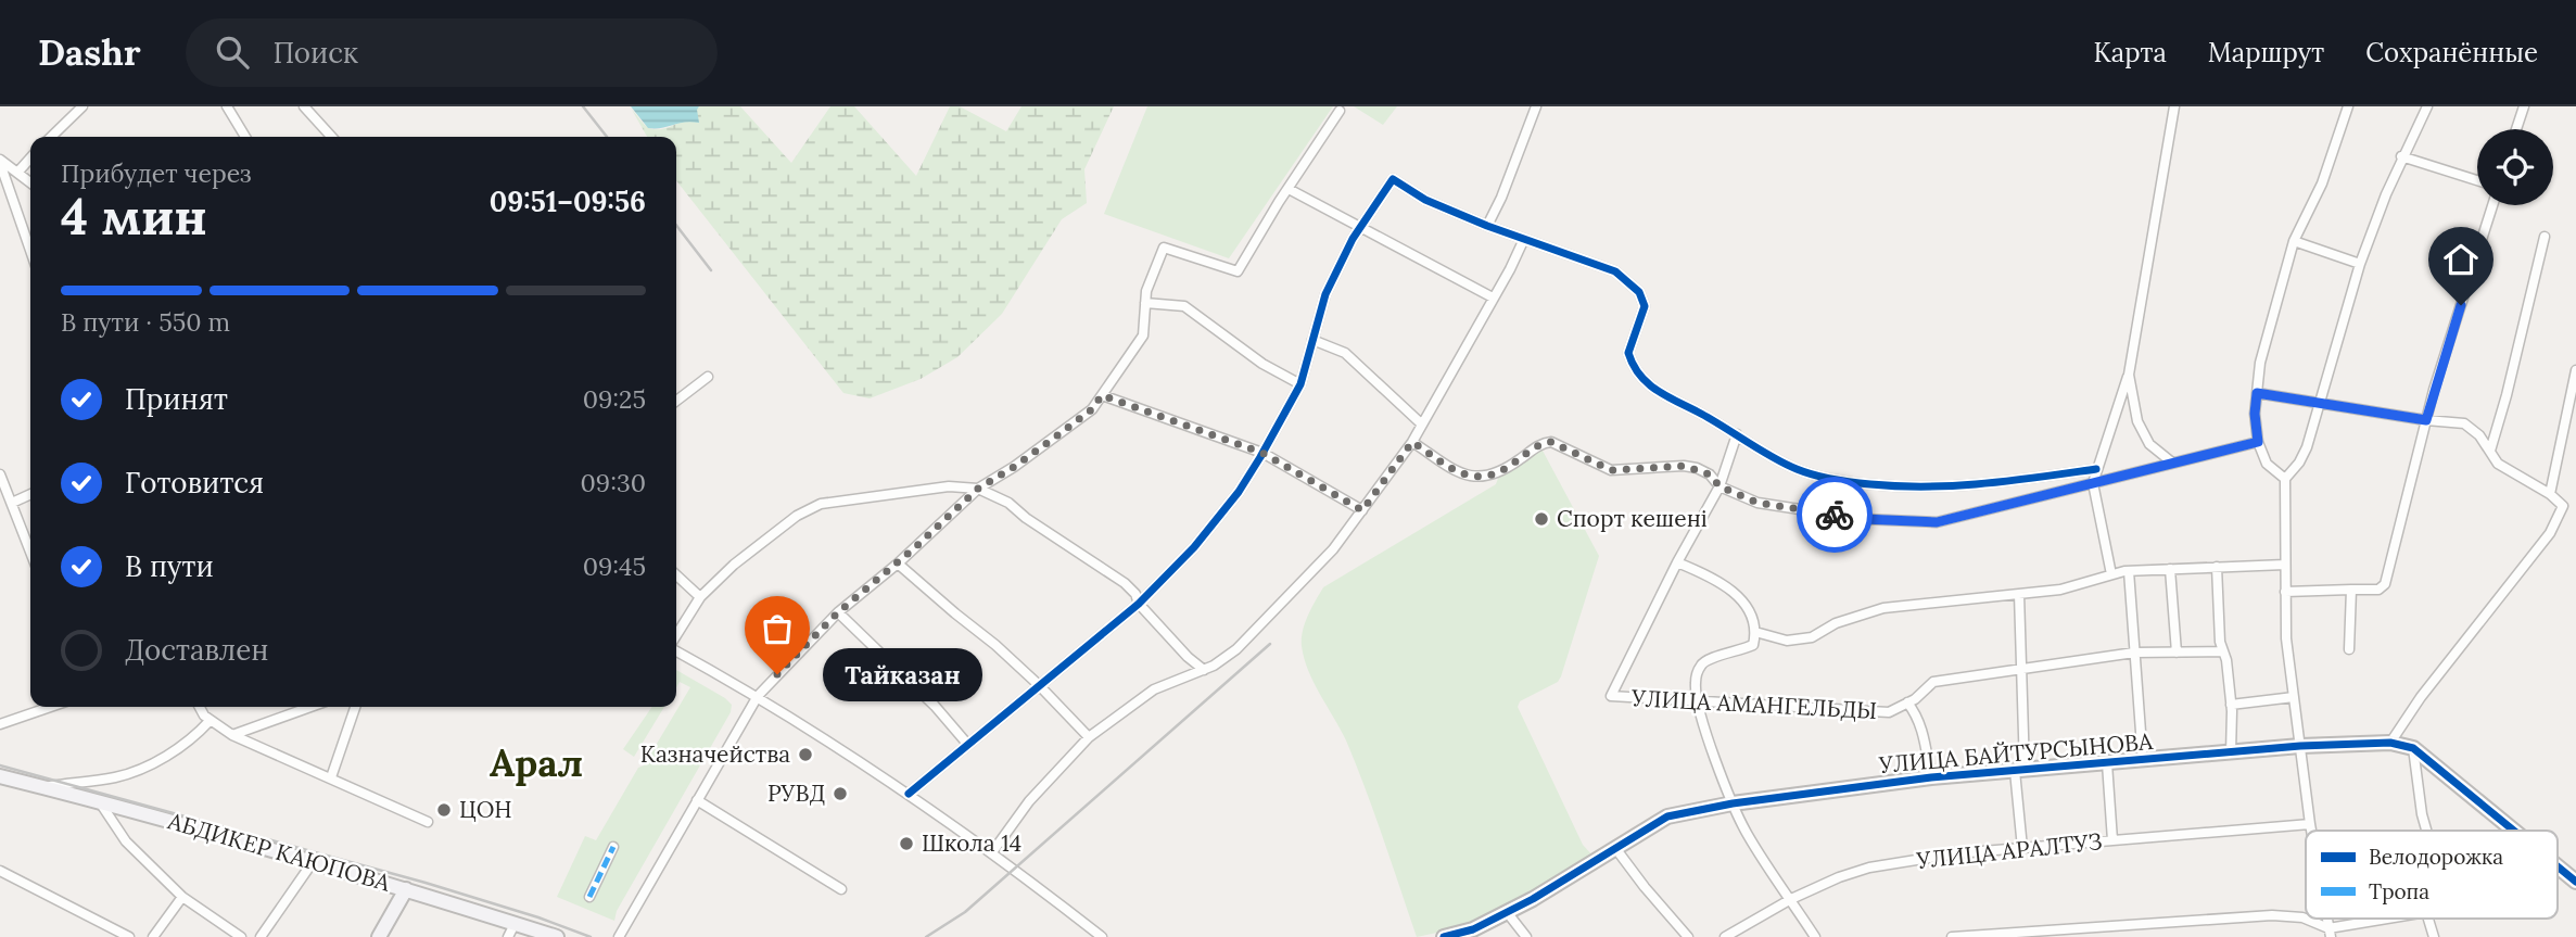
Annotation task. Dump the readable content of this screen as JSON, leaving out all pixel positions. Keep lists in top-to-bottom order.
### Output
{
  "streets": {
    "street": [
      "УЛИЦА АМАНГЕЛЬДЫ",
      "УЛИЦА БАЙТУРСЫНОВА",
      "УЛИЦА АРАЛТУЗ",
      "АБДИКЕР КАЮПОВА"
    ]
  },
  "districts": ["Арал"],
  "places": [
    "Спорт кешені",
    "Тайказан",
    "Казначейства",
    "РУВД",
    "ЦОН",
    "Школа 14"
  ],
  "legend": ["Велодорожка", "Тропа"],
  "page": {
    "header": "Dashr",
    "search": "Поиск",
    "nav": ["Карта", "Маршрут", "Сохранённые"],
    "heading": ["4 мин", "Прибудет через", "09:51–09:56"],
    "bar": "В пути · 550 m",
    "list": [
      ["Принят", "09:25"],
      ["Готовится", "09:30"],
      ["В пути", "09:45"],
      "Доставлен"
    ],
    "bubble": "Тайказан"
  }
}
